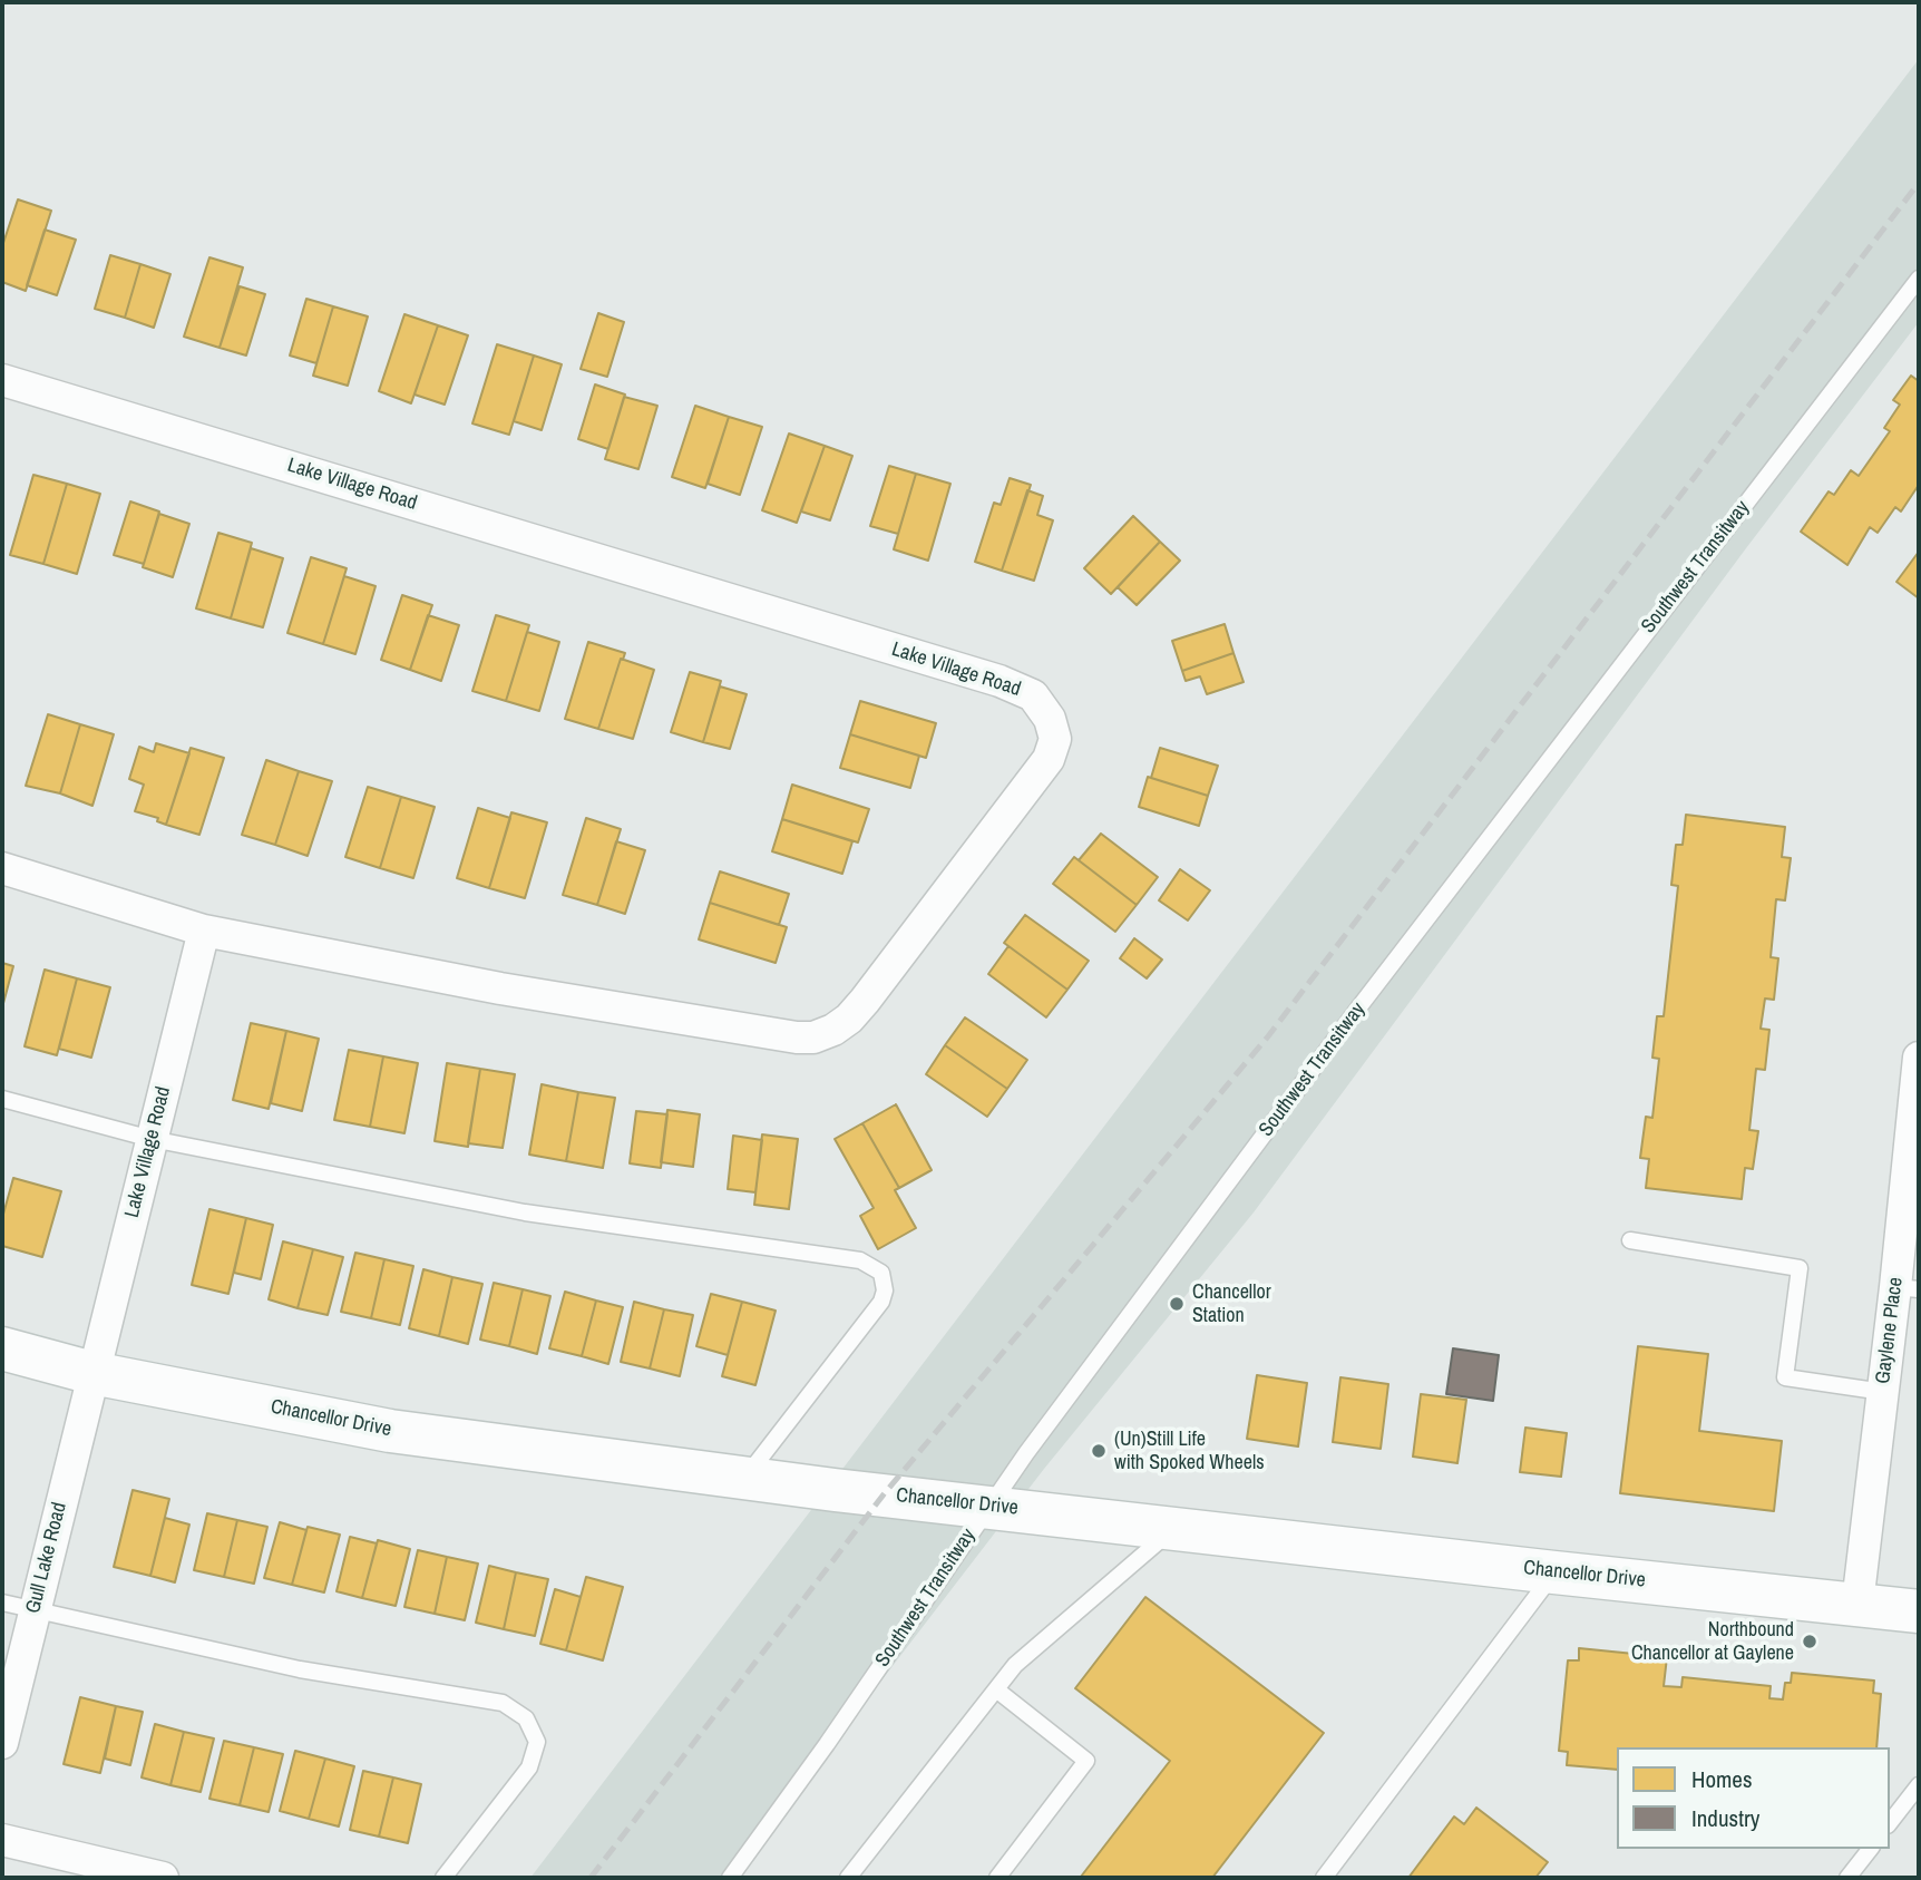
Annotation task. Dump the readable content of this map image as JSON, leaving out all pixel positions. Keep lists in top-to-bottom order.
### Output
{
  "streets": {
    "street": [
      "Lake Village Road",
      "Gaylene Place",
      "Chancellor Drive",
      "Gull Lake Road"
    ],
    "lane": ["Southwest Transitway"]
  },
  "crossings": [
    ["Lake Village Road", "Chancellor Drive"],
    ["Lake Village Road", "Gull Lake Road"],
    ["Southwest Transitway", "Chancellor Drive"],
    ["Gaylene Place", "Chancellor Drive"],
    ["Chancellor Drive", "Gull Lake Road"]
  ],
  "places": ["Chancellor Station", "(Un)Still Life with Spoked Wheels", "Northbound Chancellor at Gaylene"],
  "legend": ["Homes", "Industry"]
}
